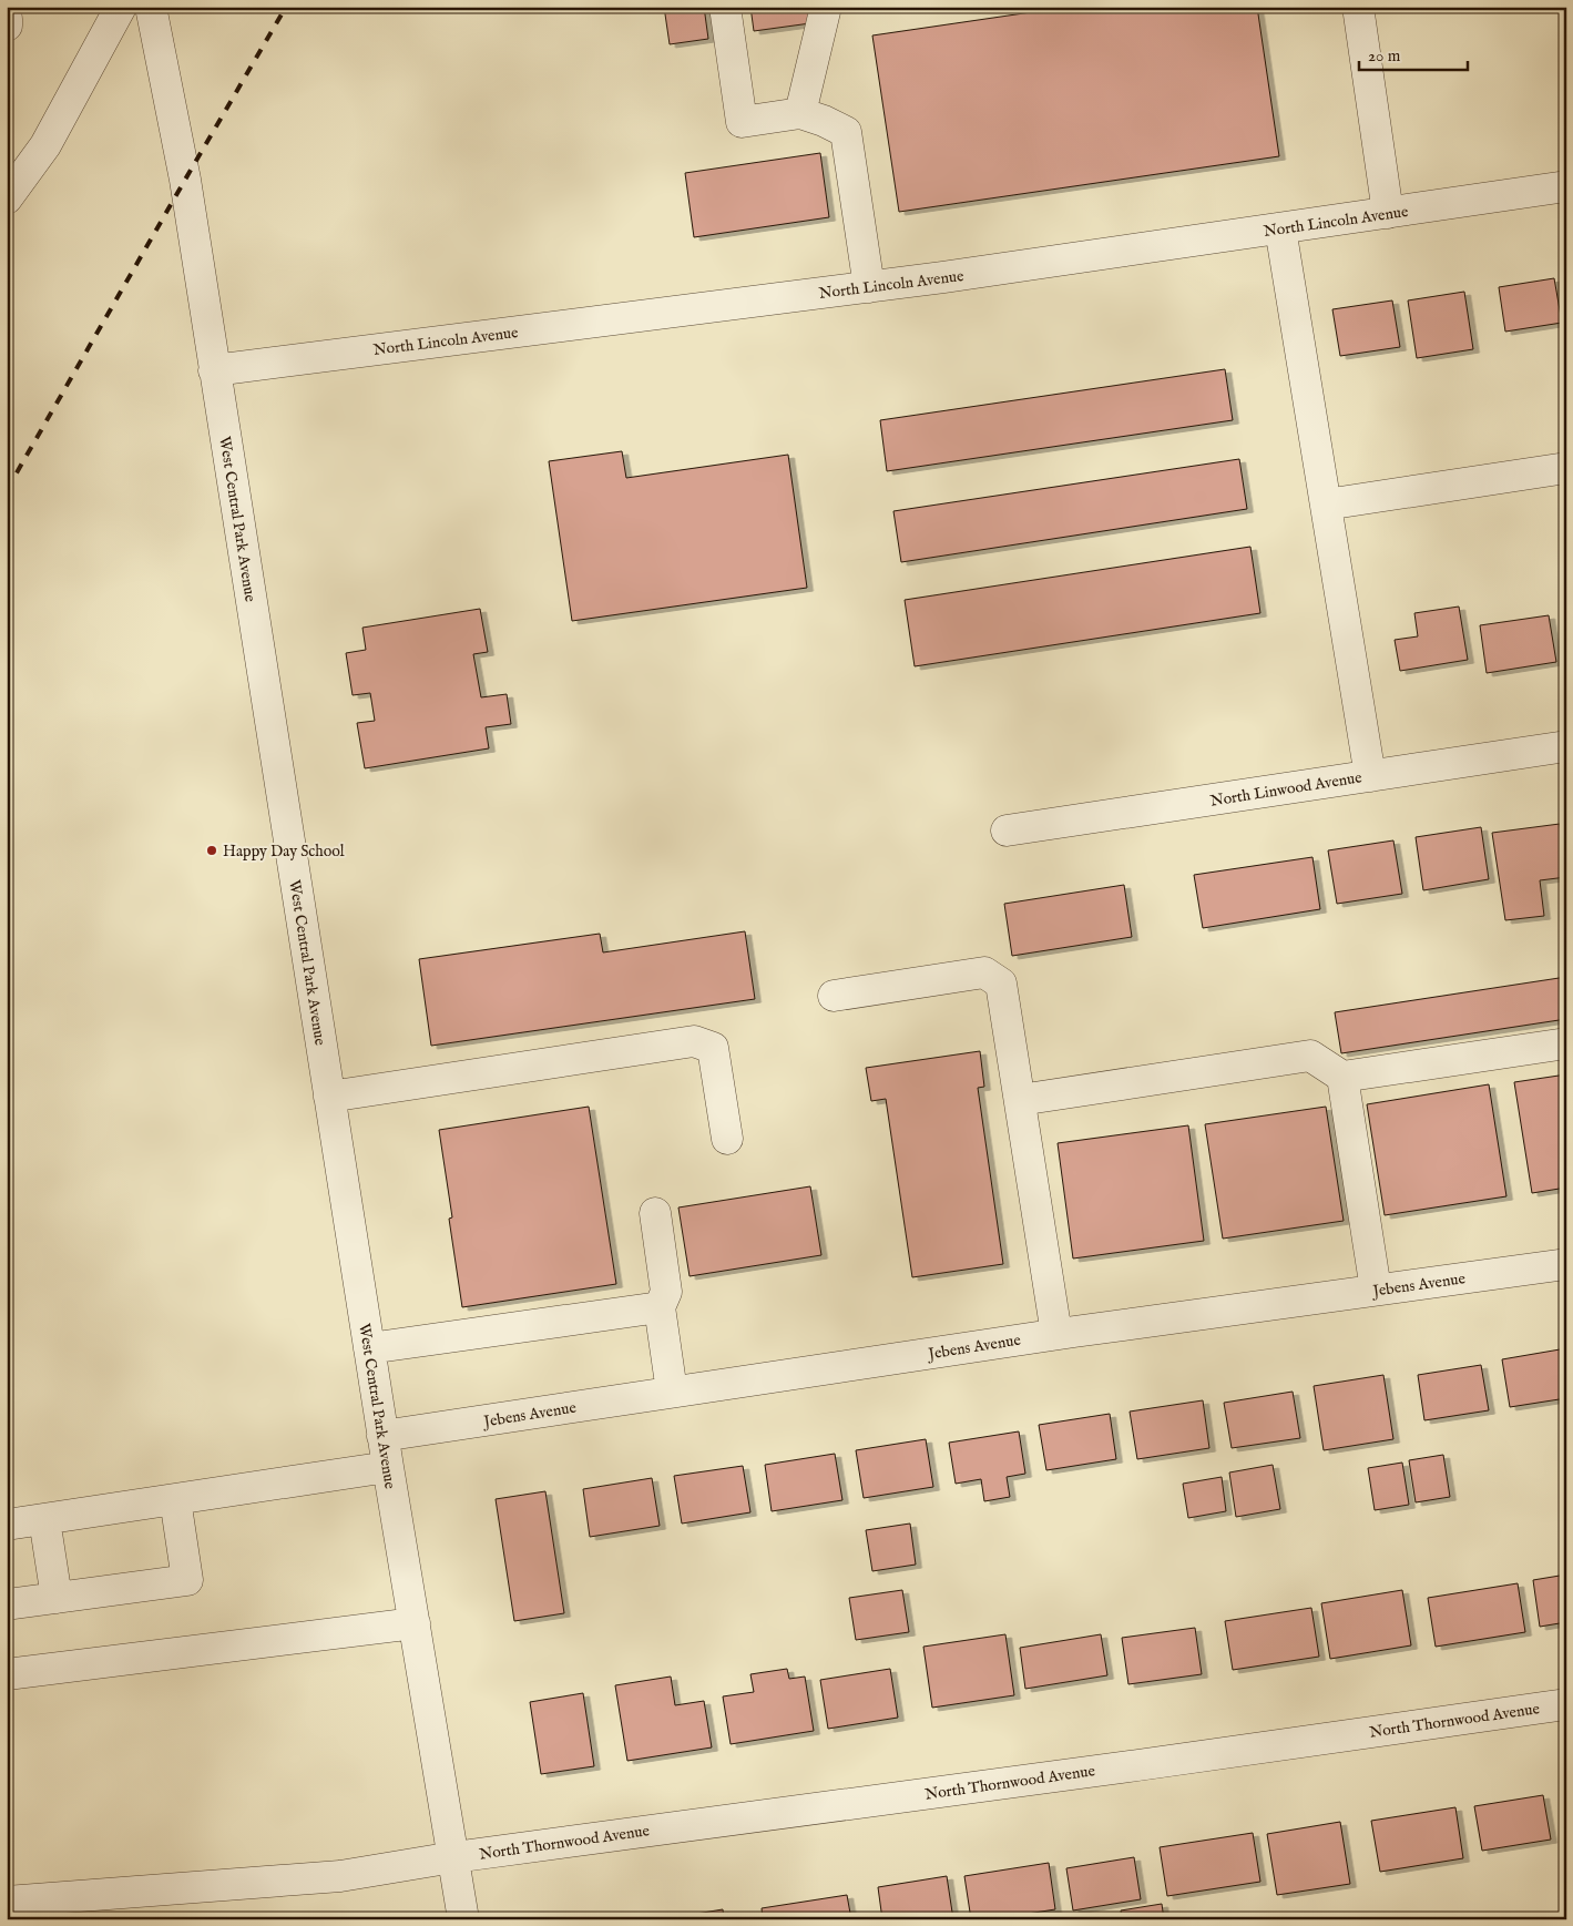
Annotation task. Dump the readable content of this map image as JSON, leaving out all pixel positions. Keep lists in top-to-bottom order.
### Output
{
  "streets": {
    "street": [
      "North Lincoln Avenue",
      "West Central Park Avenue",
      "North Linwood Avenue",
      "Jebens Avenue",
      "North Thornwood Avenue"
    ]
  },
  "crossings": [
    ["North Lincoln Avenue", "West Central Park Avenue"],
    ["West Central Park Avenue", "Jebens Avenue"],
    ["West Central Park Avenue", "North Thornwood Avenue"]
  ],
  "places": ["Happy Day School"],
  "scale_bar": "20 m"
}
